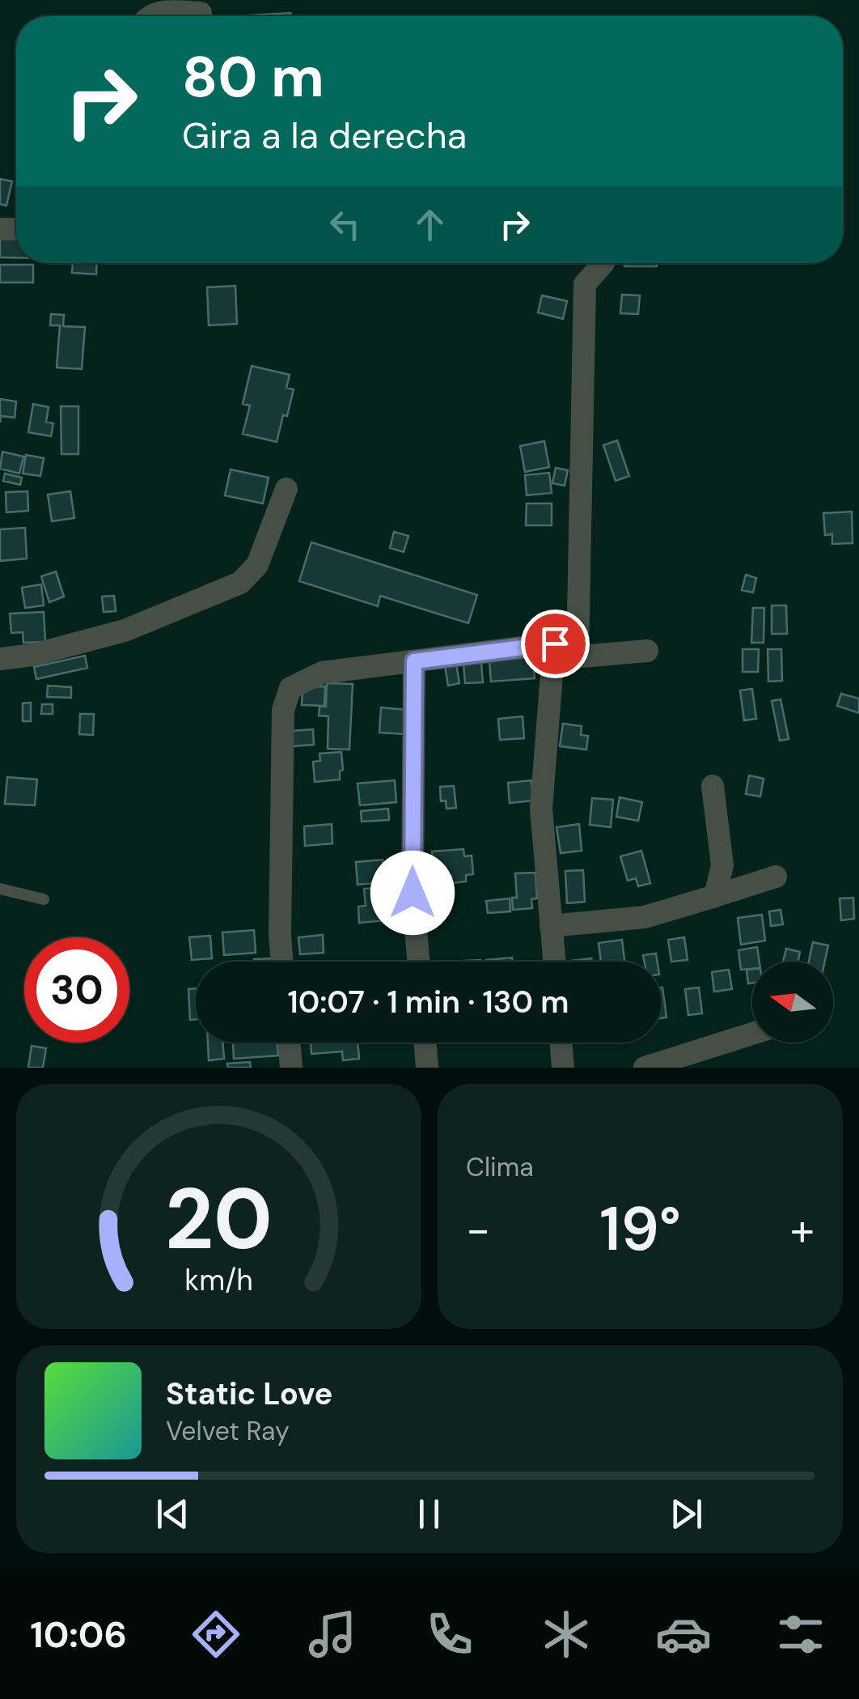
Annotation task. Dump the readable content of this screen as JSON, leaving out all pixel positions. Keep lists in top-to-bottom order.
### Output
{
  "north": "left",
  "page": {
    "turn": ["80 m", "Gira a la derecha"],
    "limit": "30",
    "trip": "10:07 · 1 min · 130 m",
    "tile": "Clima",
    "heat": ["−", "19°", "+"],
    "song": ["Static Love", "Velvet Ray"],
    "tabs": "10:06",
    "gauge": ["20", "km/h"]
  }
}
